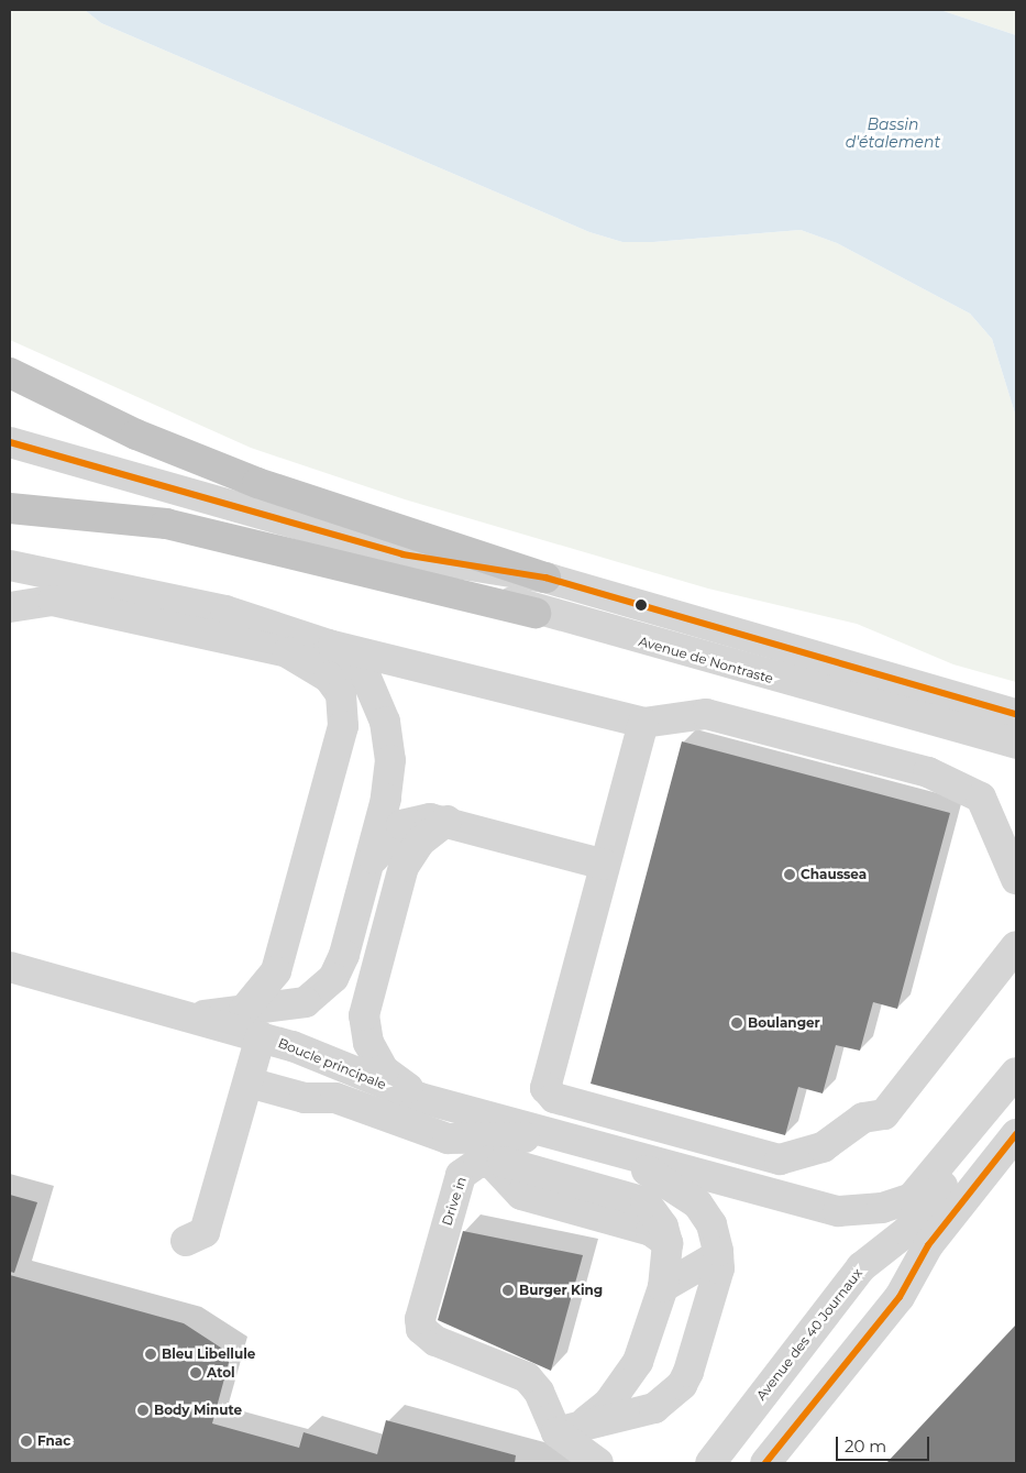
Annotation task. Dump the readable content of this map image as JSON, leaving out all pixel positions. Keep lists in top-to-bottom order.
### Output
{
  "streets": {
    "street": [
      "Avenue de Nontraste",
      "Boucle principale",
      "Drive in",
      "Avenue des 40 Journaux"
    ]
  },
  "water": ["Bassin d'étalement"],
  "places": [
    "Chaussea",
    "Boulanger",
    "Burger King",
    "Bleu Libellule",
    "Atol",
    "Body Minute",
    "Fnac"
  ],
  "scale_bar": "20 m"
}
